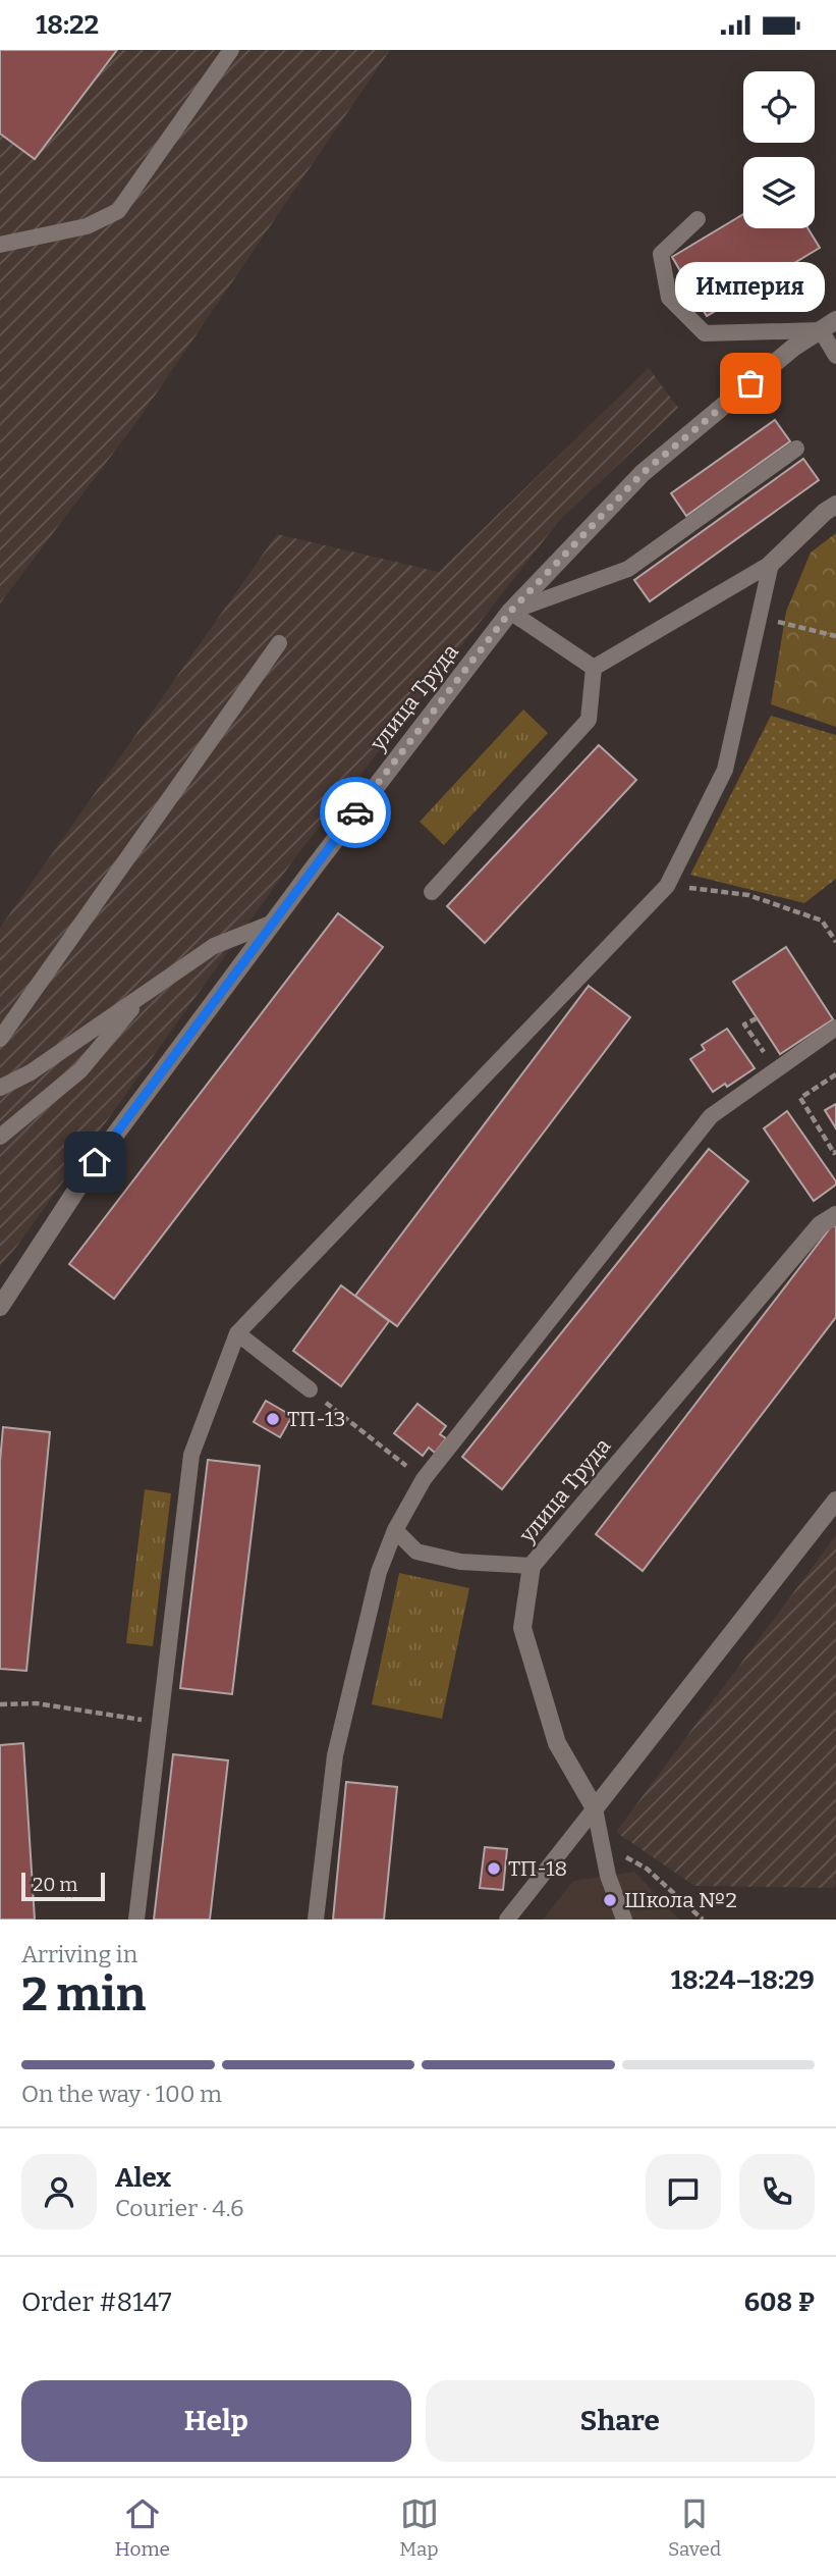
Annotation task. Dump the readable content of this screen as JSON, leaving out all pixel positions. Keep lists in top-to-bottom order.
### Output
{
  "streets": {
    "street": ["улица Труда"]
  },
  "places": [
    "Империя",
    "ТП-13",
    "ТП-18",
    "Школа №2"
  ],
  "scale_bar": "20 m",
  "page": {
    "status": "18:22",
    "bubble": "Империя",
    "scale": "20 m",
    "heading": ["2 min", "Arriving in", "18:24–18:29"],
    "panel": [
      "Alex",
      "Courier · 4.6",
      "Order #8147",
      "608 ₽"
    ],
    "bar": "On the way · 100 m",
    "buttons": ["Help", "Share"],
    "tabs": ["Home", "Map", "Saved"]
  }
}
